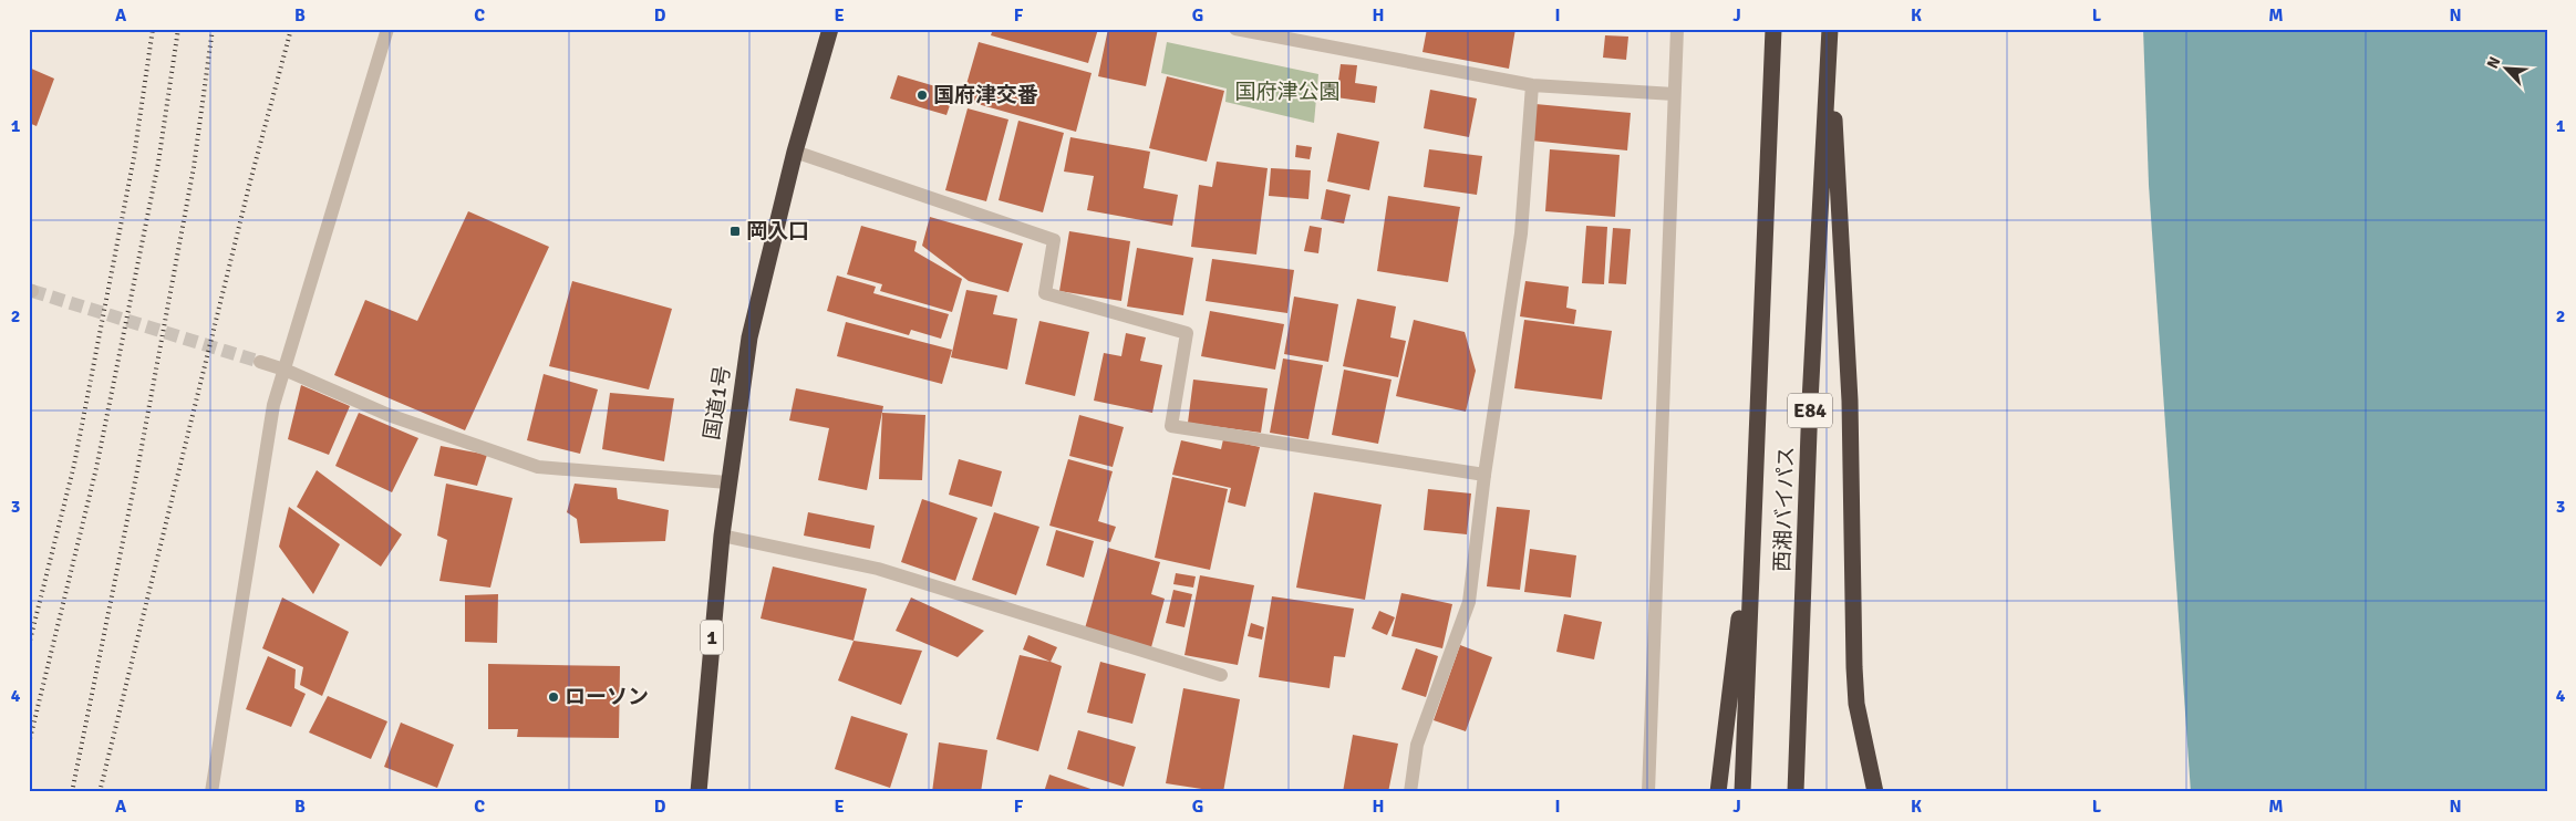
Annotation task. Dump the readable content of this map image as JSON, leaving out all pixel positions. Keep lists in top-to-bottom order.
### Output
{
  "streets": {
    "highway": [
      "国道1号",
      "E84",
      "西湘バイパス",
      "1"
    ]
  },
  "parks": ["国府津公園"],
  "places": {
    "other": ["国府津交番", "ローソン"],
    "transit": ["岡入口"]
  },
  "north": "top left",
  "grid": {
    "columns": [
      "A",
      "B",
      "C",
      "D",
      "E",
      "F",
      "G",
      "H",
      "I",
      "J",
      "K",
      "L",
      "M",
      "N"
    ],
    "rows": [
      "1",
      "2",
      "3",
      "4"
    ]
  }
}
